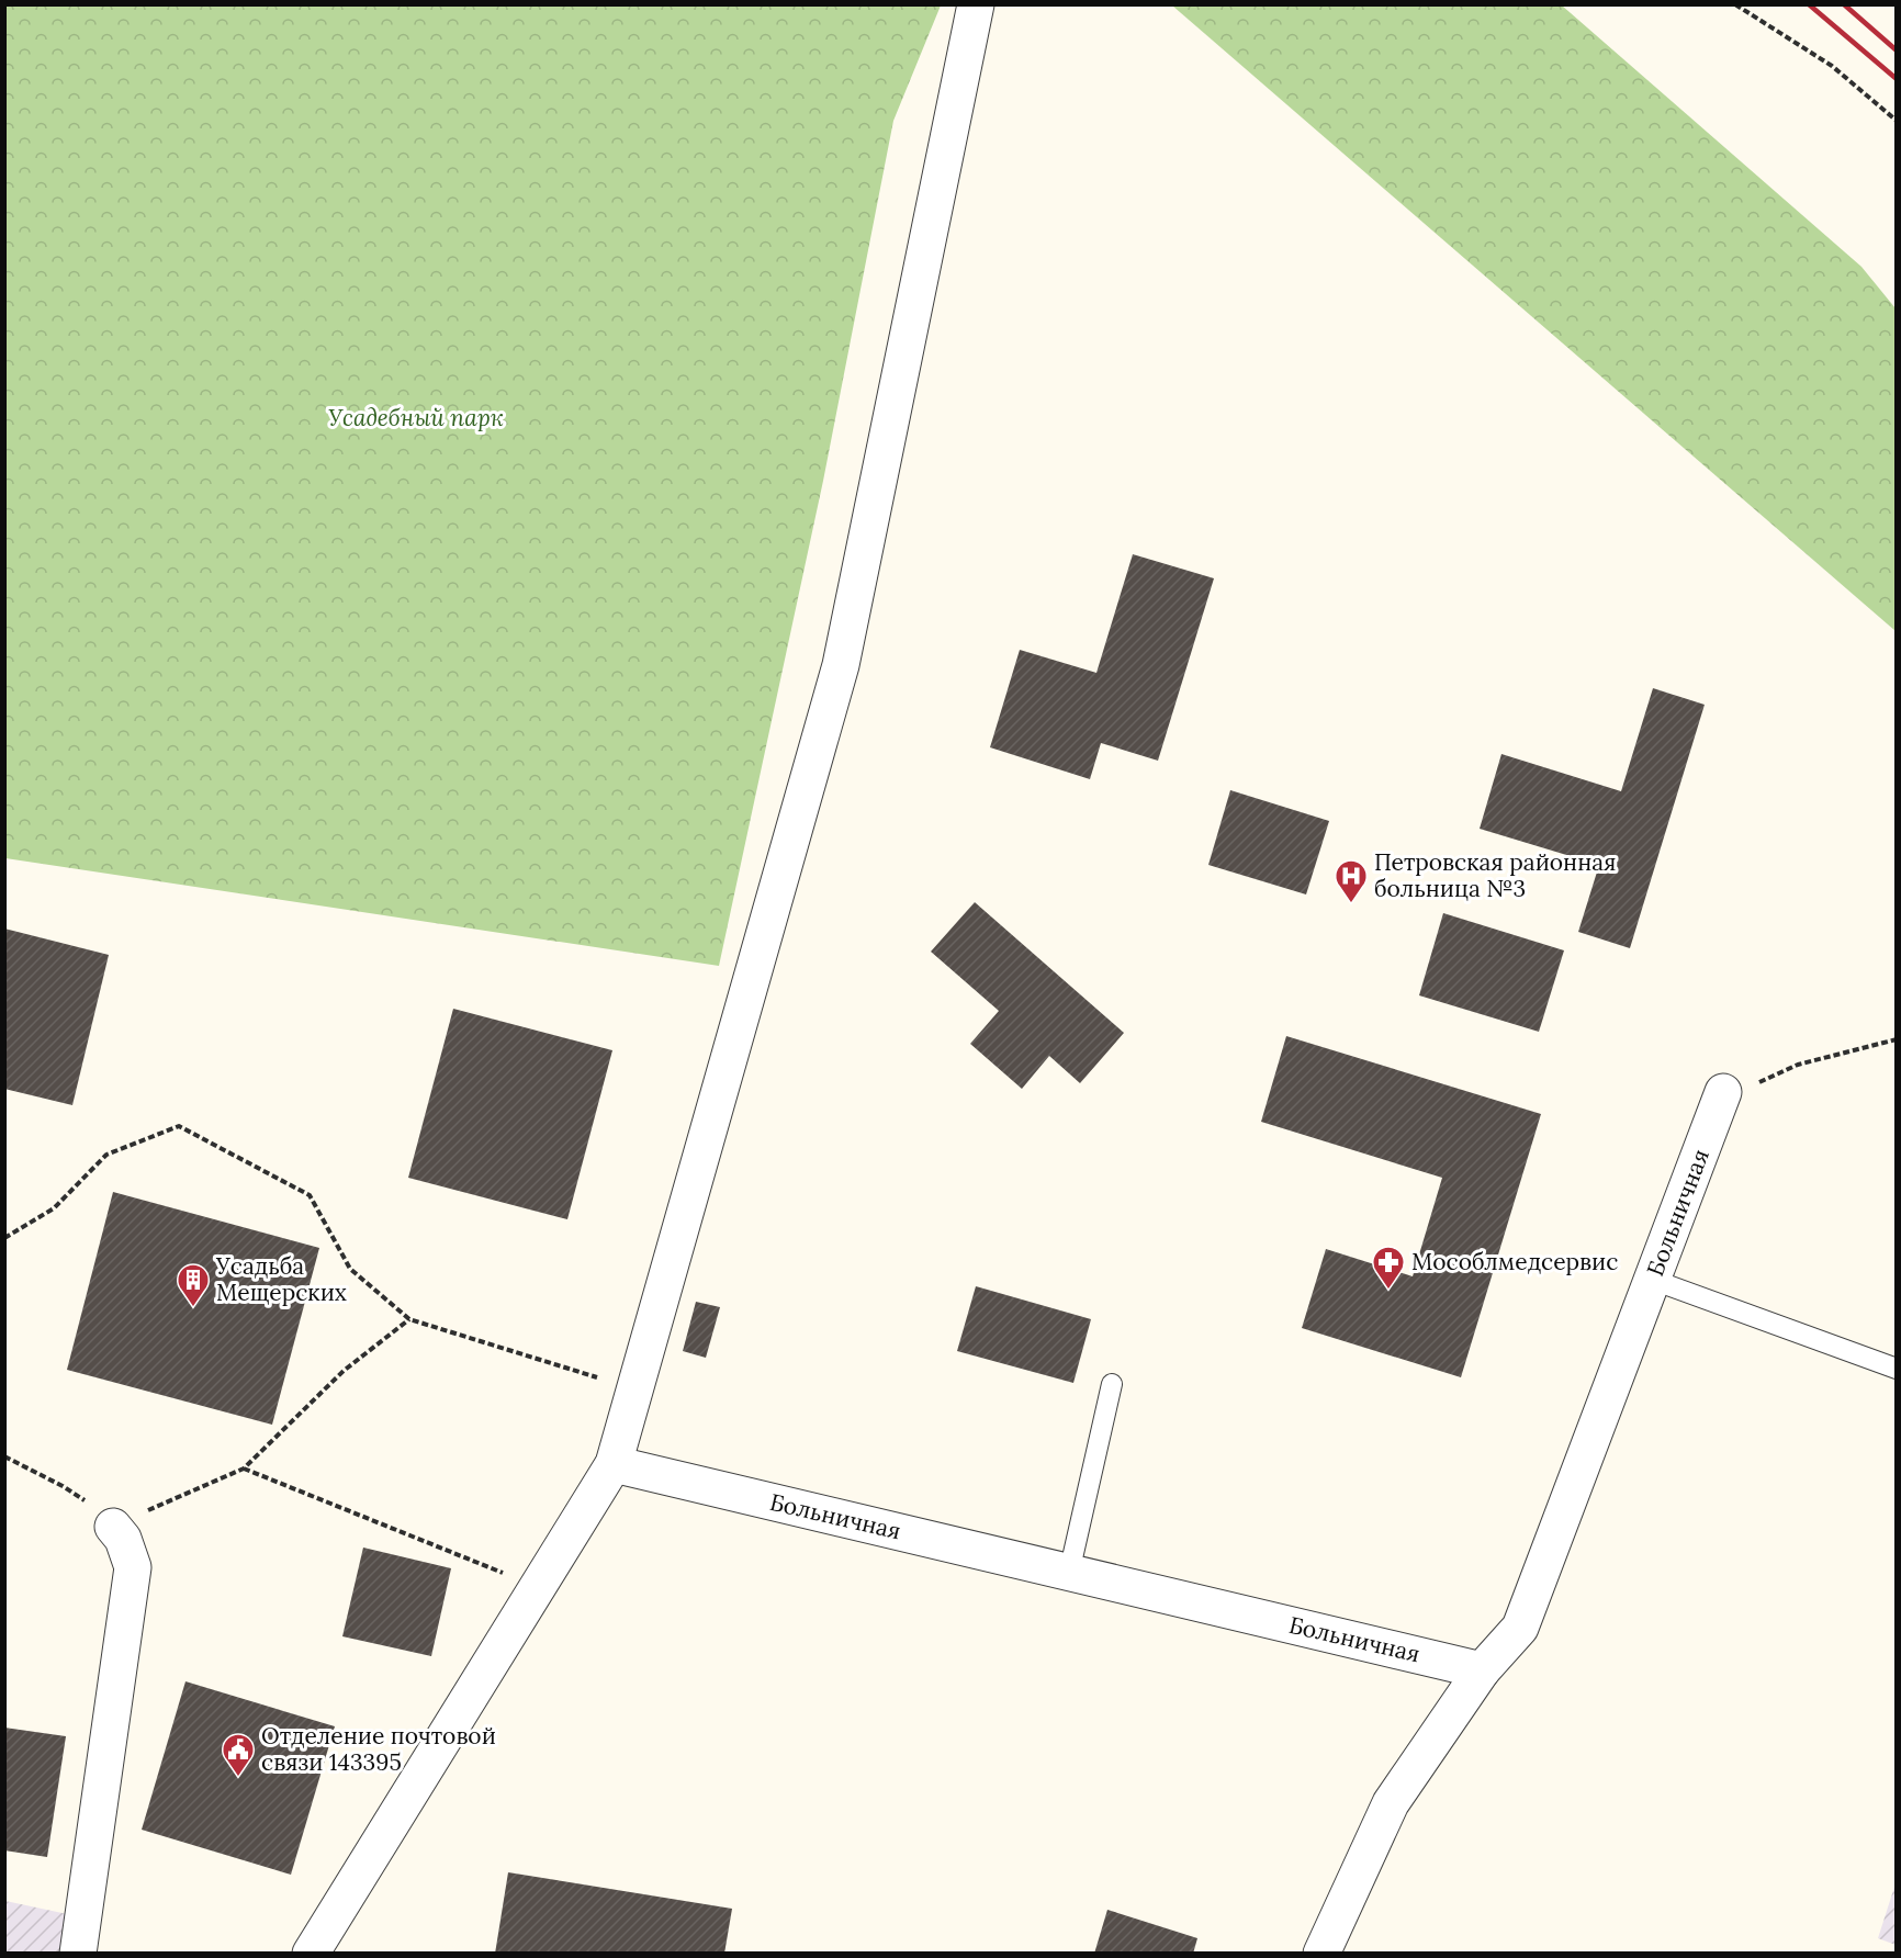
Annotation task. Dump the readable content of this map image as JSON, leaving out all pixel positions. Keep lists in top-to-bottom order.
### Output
{
  "streets": {
    "street": ["Больничная"]
  },
  "parks": ["Усадебный парк"],
  "places": {
    "hospital": ["Петровская районная больница №3"],
    "pharmacy": ["Мособлмедсервис"],
    "building": ["Усадьба Мещерских"],
    "public building": ["Отделение почтовой связи 143395"]
  }
}
